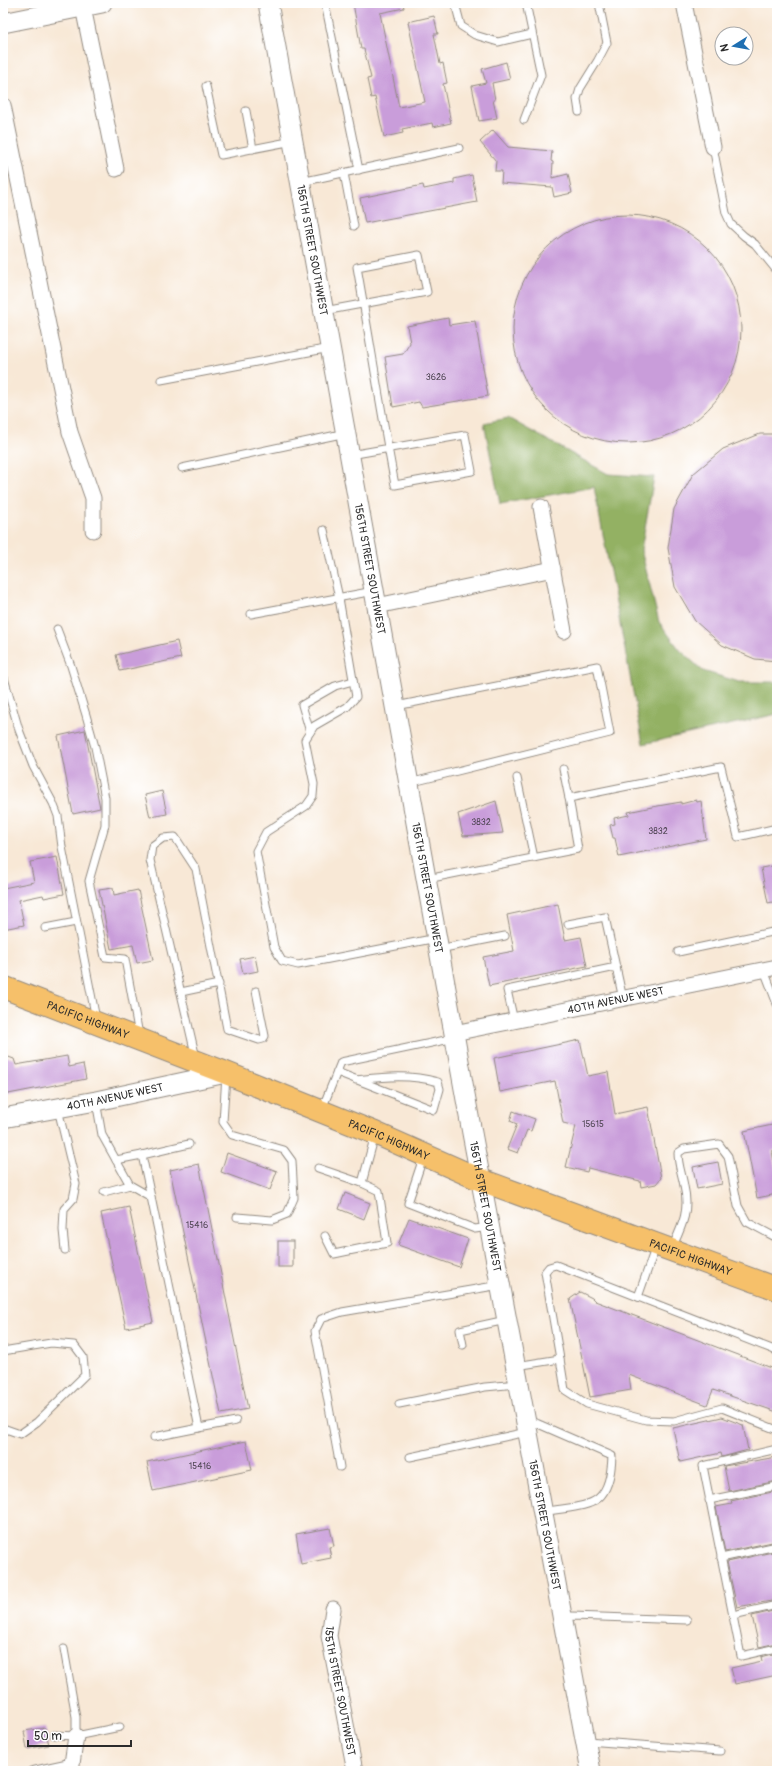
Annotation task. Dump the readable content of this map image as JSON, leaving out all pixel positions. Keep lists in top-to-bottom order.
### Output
{
  "streets": {
    "highway": ["PACIFIC HIGHWAY"],
    "street": ["156TH STREET SOUTHWEST", "40TH AVENUE WEST", "155TH STREET SOUTHWEST"]
  },
  "crossings": [
    ["156TH STREET SOUTHWEST", "40TH AVENUE WEST"],
    ["156TH STREET SOUTHWEST", "PACIFIC HIGHWAY"],
    ["40TH AVENUE WEST", "PACIFIC HIGHWAY"]
  ],
  "house_numbers": [
    "3626",
    "3832",
    "3832",
    "15615",
    "15416",
    "15416"
  ],
  "scale_bar": "50 m",
  "north": "left"
}
